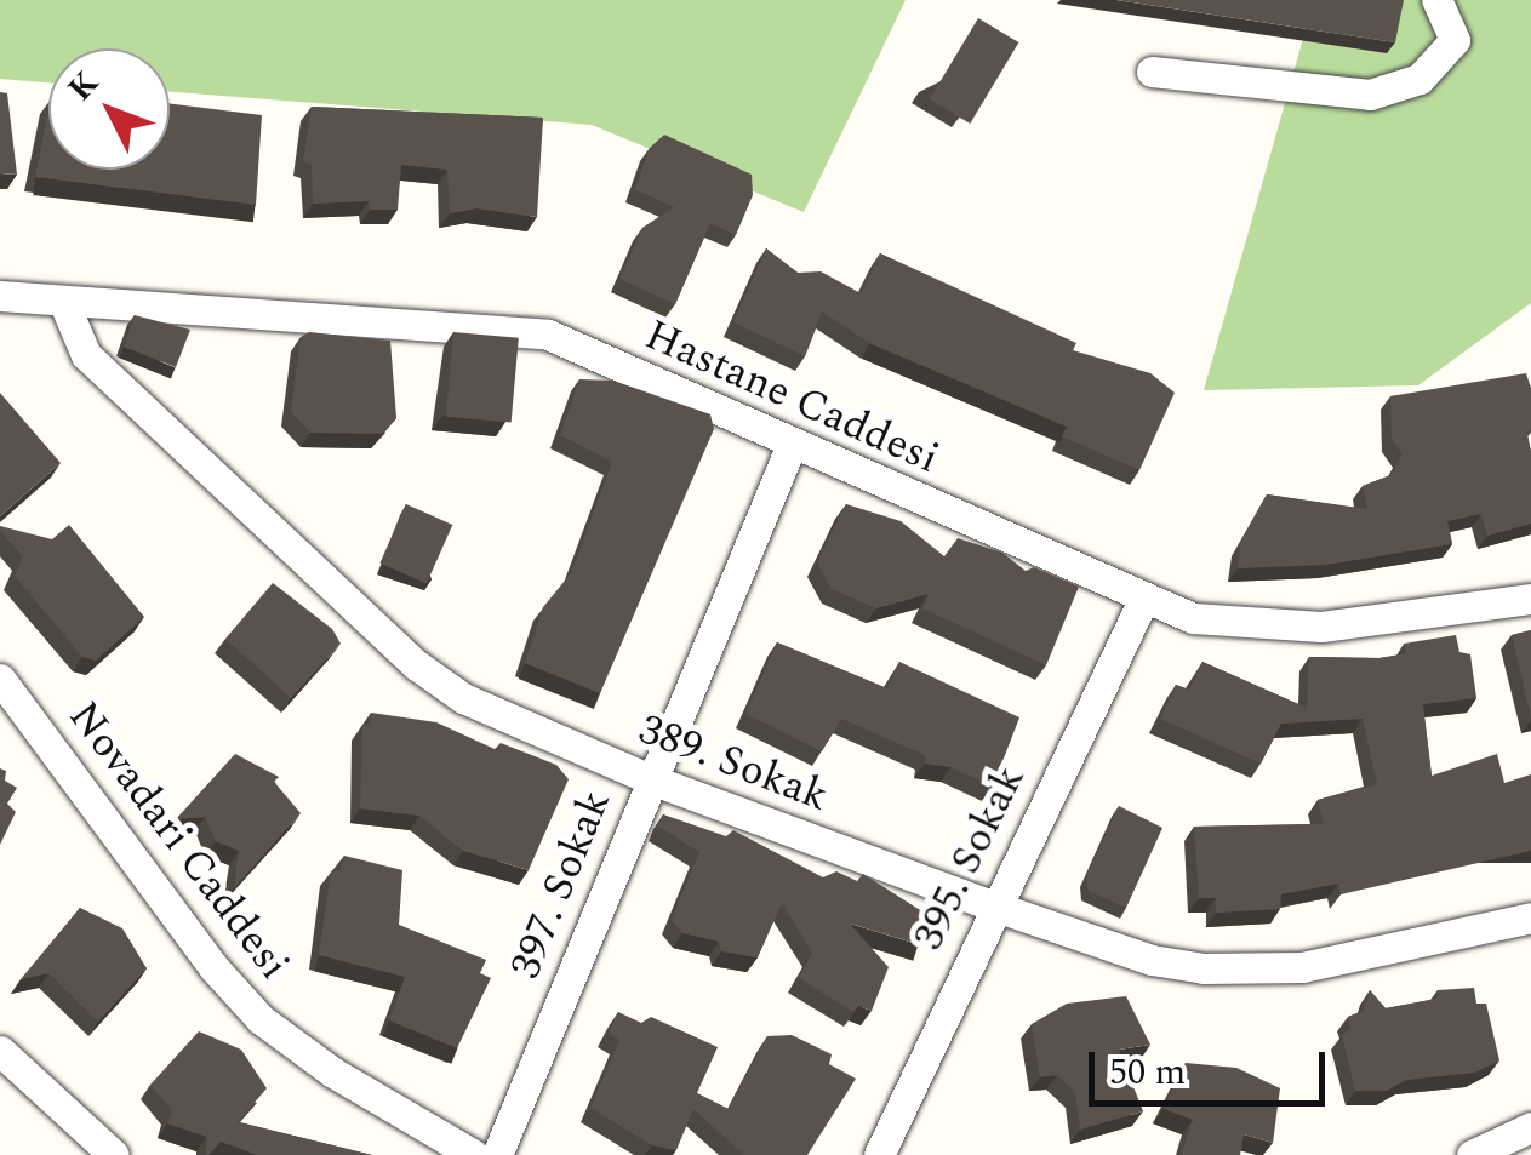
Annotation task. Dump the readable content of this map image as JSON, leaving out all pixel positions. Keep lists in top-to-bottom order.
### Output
{
  "streets": {
    "street": [
      "Hastane Caddesi",
      "389. Sokak",
      "Novadari Caddesi",
      "395. Sokak",
      "397. Sokak"
    ]
  },
  "crossings": [
    ["Hastane Caddesi", "389. Sokak"],
    ["Hastane Caddesi", "395. Sokak"],
    ["Hastane Caddesi", "397. Sokak"],
    ["389. Sokak", "395. Sokak"],
    ["389. Sokak", "397. Sokak"]
  ],
  "scale_bar": "50 m",
  "north": "top left"
}
